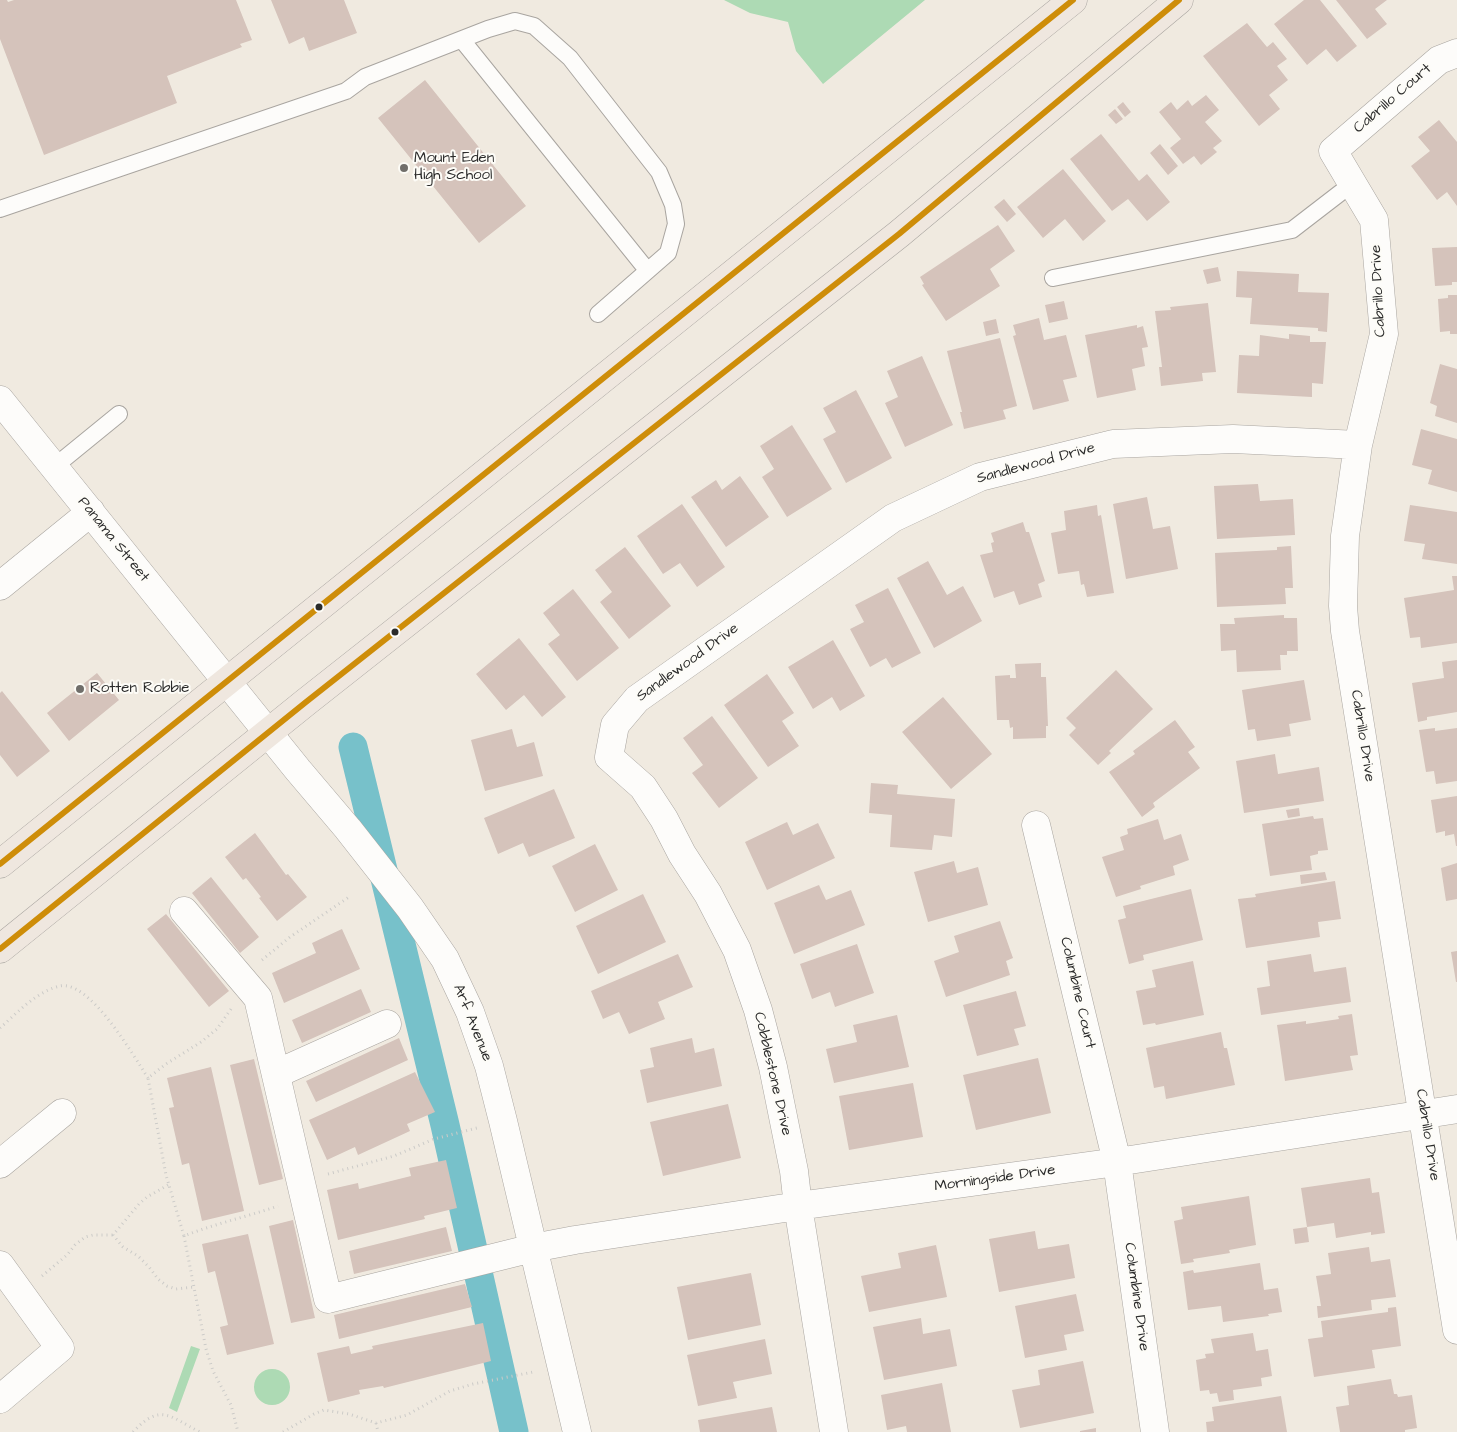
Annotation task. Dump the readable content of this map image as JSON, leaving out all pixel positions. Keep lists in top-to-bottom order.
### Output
{
  "streets": {
    "street": [
      "Cabrillo Court",
      "Cabrillo Drive",
      "Sandlewood Drive",
      "Panama Street",
      "Columbine Court",
      "Arf Avenue",
      "Cobblestone Drive",
      "Morningside Drive",
      "Columbine Drive"
    ]
  },
  "crossings": [
    ["Cabrillo Court", "Cabrillo Drive"],
    ["Cabrillo Drive", "Sandlewood Drive"],
    ["Cabrillo Drive", "Morningside Drive"],
    ["Sandlewood Drive", "Cobblestone Drive"],
    ["Panama Street", "Arf Avenue"],
    ["Columbine Court", "Morningside Drive"],
    ["Columbine Court", "Columbine Drive"],
    ["Arf Avenue", "Morningside Drive"],
    ["Cobblestone Drive", "Morningside Drive"],
    ["Morningside Drive", "Columbine Drive"]
  ],
  "places": ["Mount Eden High School", "Rotten Robbie"]
}
